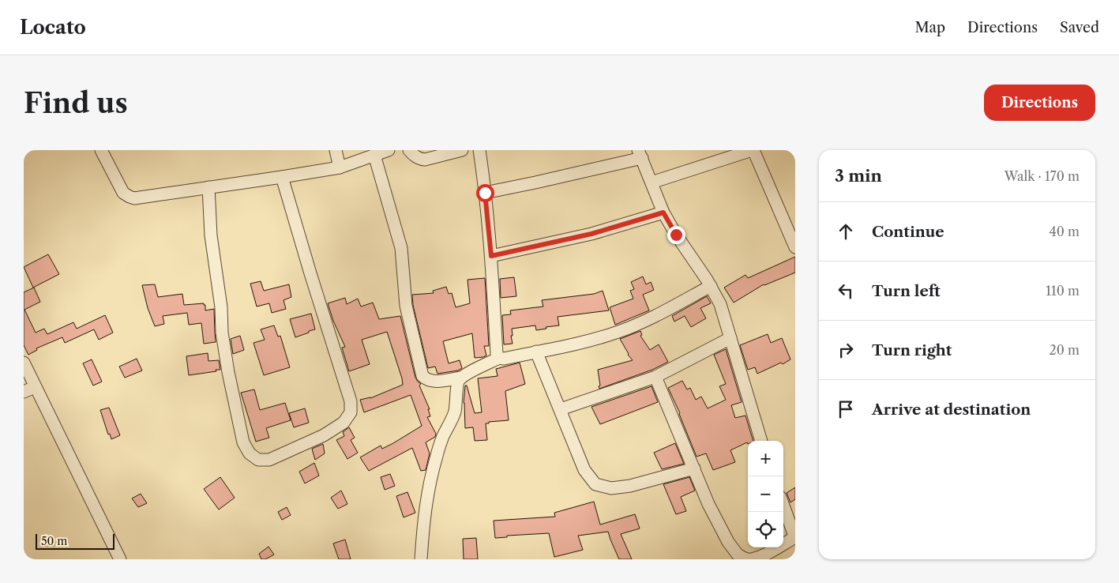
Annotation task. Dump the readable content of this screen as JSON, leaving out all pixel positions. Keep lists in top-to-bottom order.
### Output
{
  "scale_bar": "50 m",
  "page": {
    "header": "Locato",
    "nav": ["Map", "Directions", "Saved"],
    "buttons": "Directions",
    "title": "Find us",
    "heading": ["3 min", "Walk · 170 m"],
    "list": [
      ["Continue", "40 m"],
      ["Turn left", "110 m"],
      ["Turn right", "20 m"],
      "Arrive at destination"
    ],
    "map_buttons": ["+", "−"],
    "scale": "50 m"
  }
}
